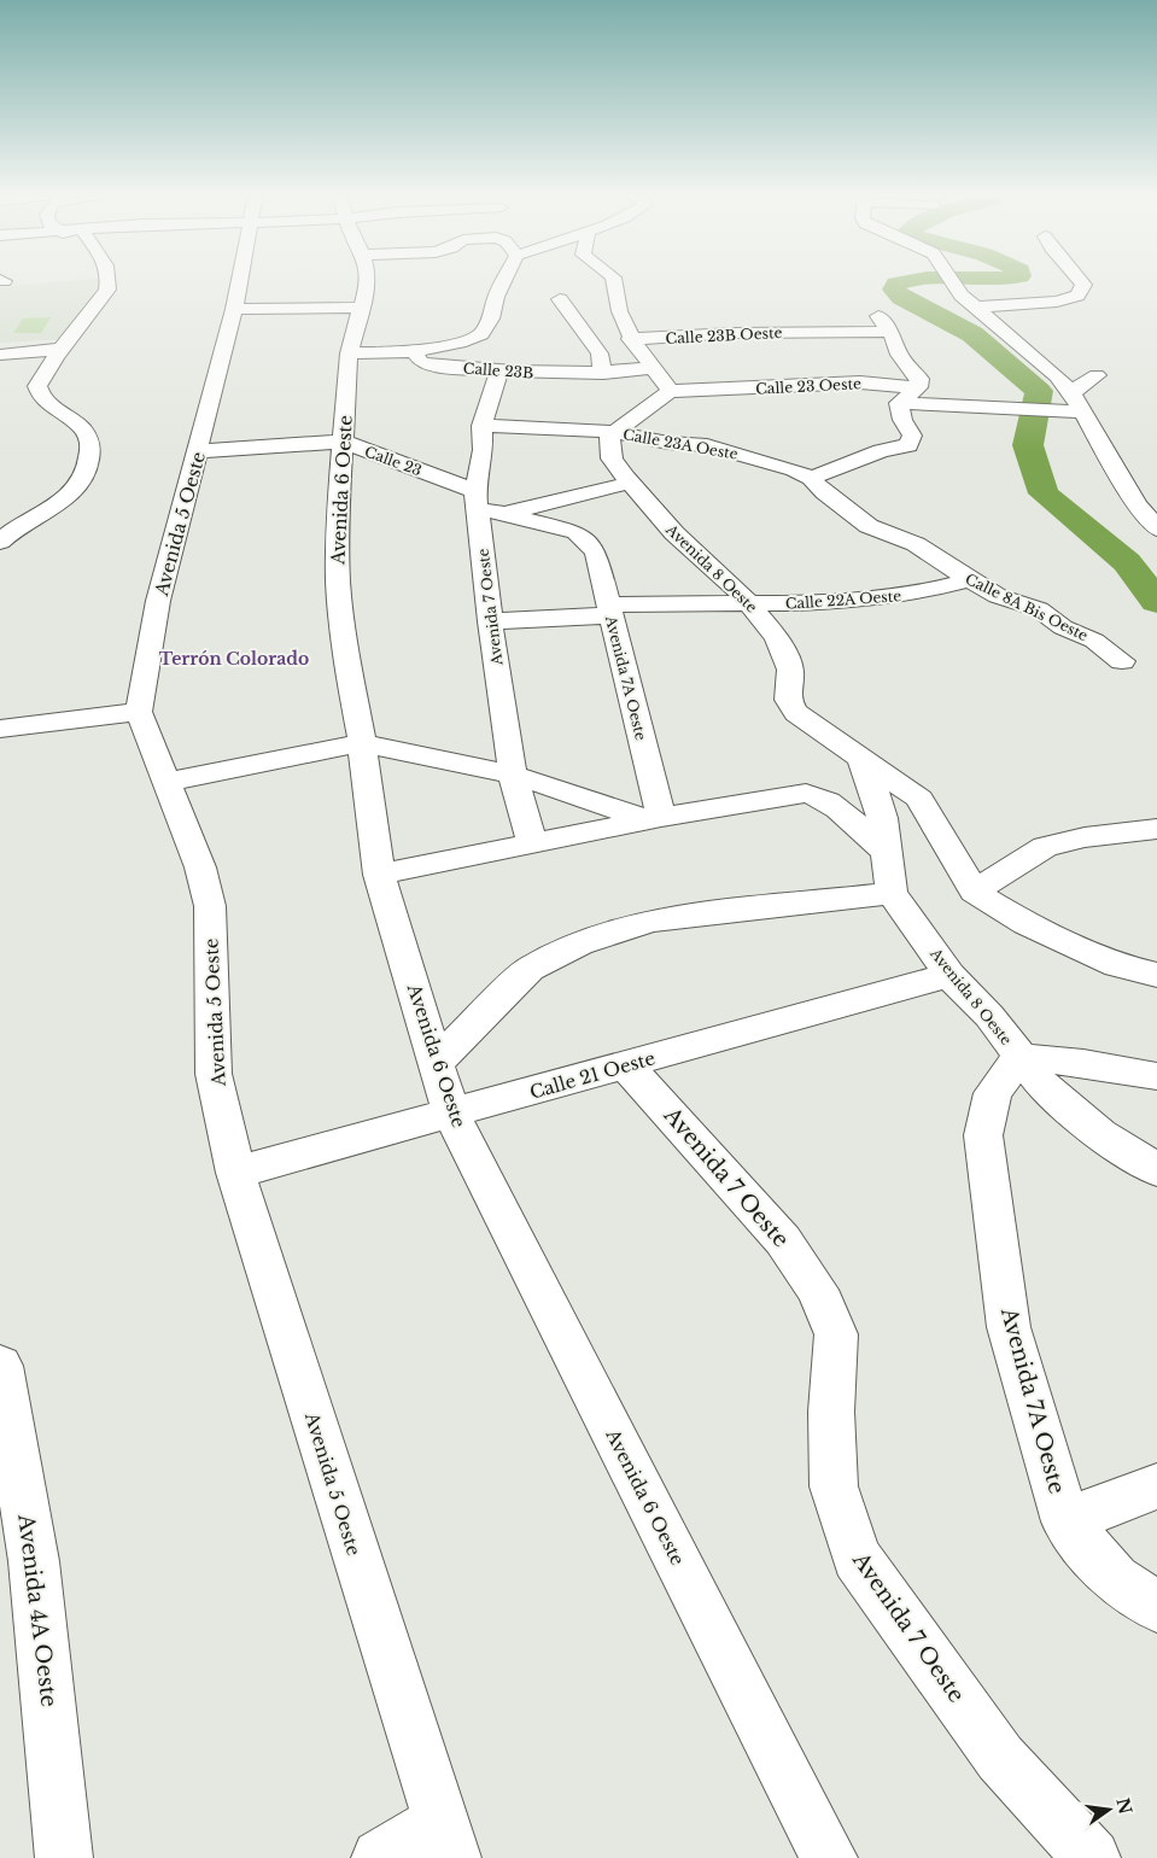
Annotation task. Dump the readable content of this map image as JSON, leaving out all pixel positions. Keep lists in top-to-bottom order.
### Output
{
  "streets": {
    "street": [
      "Calle 23B Oeste",
      "Calle 23B",
      "Calle 23 Oeste",
      "Calle 23A Oeste",
      "Calle 23",
      "Avenida 6 Oeste",
      "Avenida 5 Oeste",
      "Avenida 8 Oeste",
      "Calle 22A Oeste",
      "Avenida 7 Oeste",
      "Calle 8A Bis Oeste",
      "Avenida 7A Oeste",
      "Calle 21 Oeste",
      "Avenida 4A Oeste"
    ]
  },
  "crossings": [
    ["Calle 23B", "Avenida 7 Oeste"],
    ["Calle 23A Oeste", "Avenida 8 Oeste"],
    ["Calle 23A Oeste", "Calle 8A Bis Oeste"],
    ["Calle 23", "Avenida 6 Oeste"],
    ["Calle 23", "Avenida 5 Oeste"],
    ["Calle 23", "Avenida 7 Oeste"],
    ["Calle 23", "Avenida 7A Oeste"],
    ["Avenida 6 Oeste", "Calle 21 Oeste"],
    ["Avenida 5 Oeste", "Calle 21 Oeste"],
    ["Avenida 8 Oeste", "Calle 22A Oeste"],
    ["Avenida 8 Oeste", "Avenida 7A Oeste"],
    ["Avenida 8 Oeste", "Calle 21 Oeste"],
    ["Calle 22A Oeste", "Avenida 7 Oeste"],
    ["Calle 22A Oeste", "Calle 8A Bis Oeste"],
    ["Calle 22A Oeste", "Avenida 7A Oeste"],
    ["Avenida 7 Oeste", "Calle 21 Oeste"]
  ],
  "districts": ["Terrón Colorado"],
  "north": "right"
}
